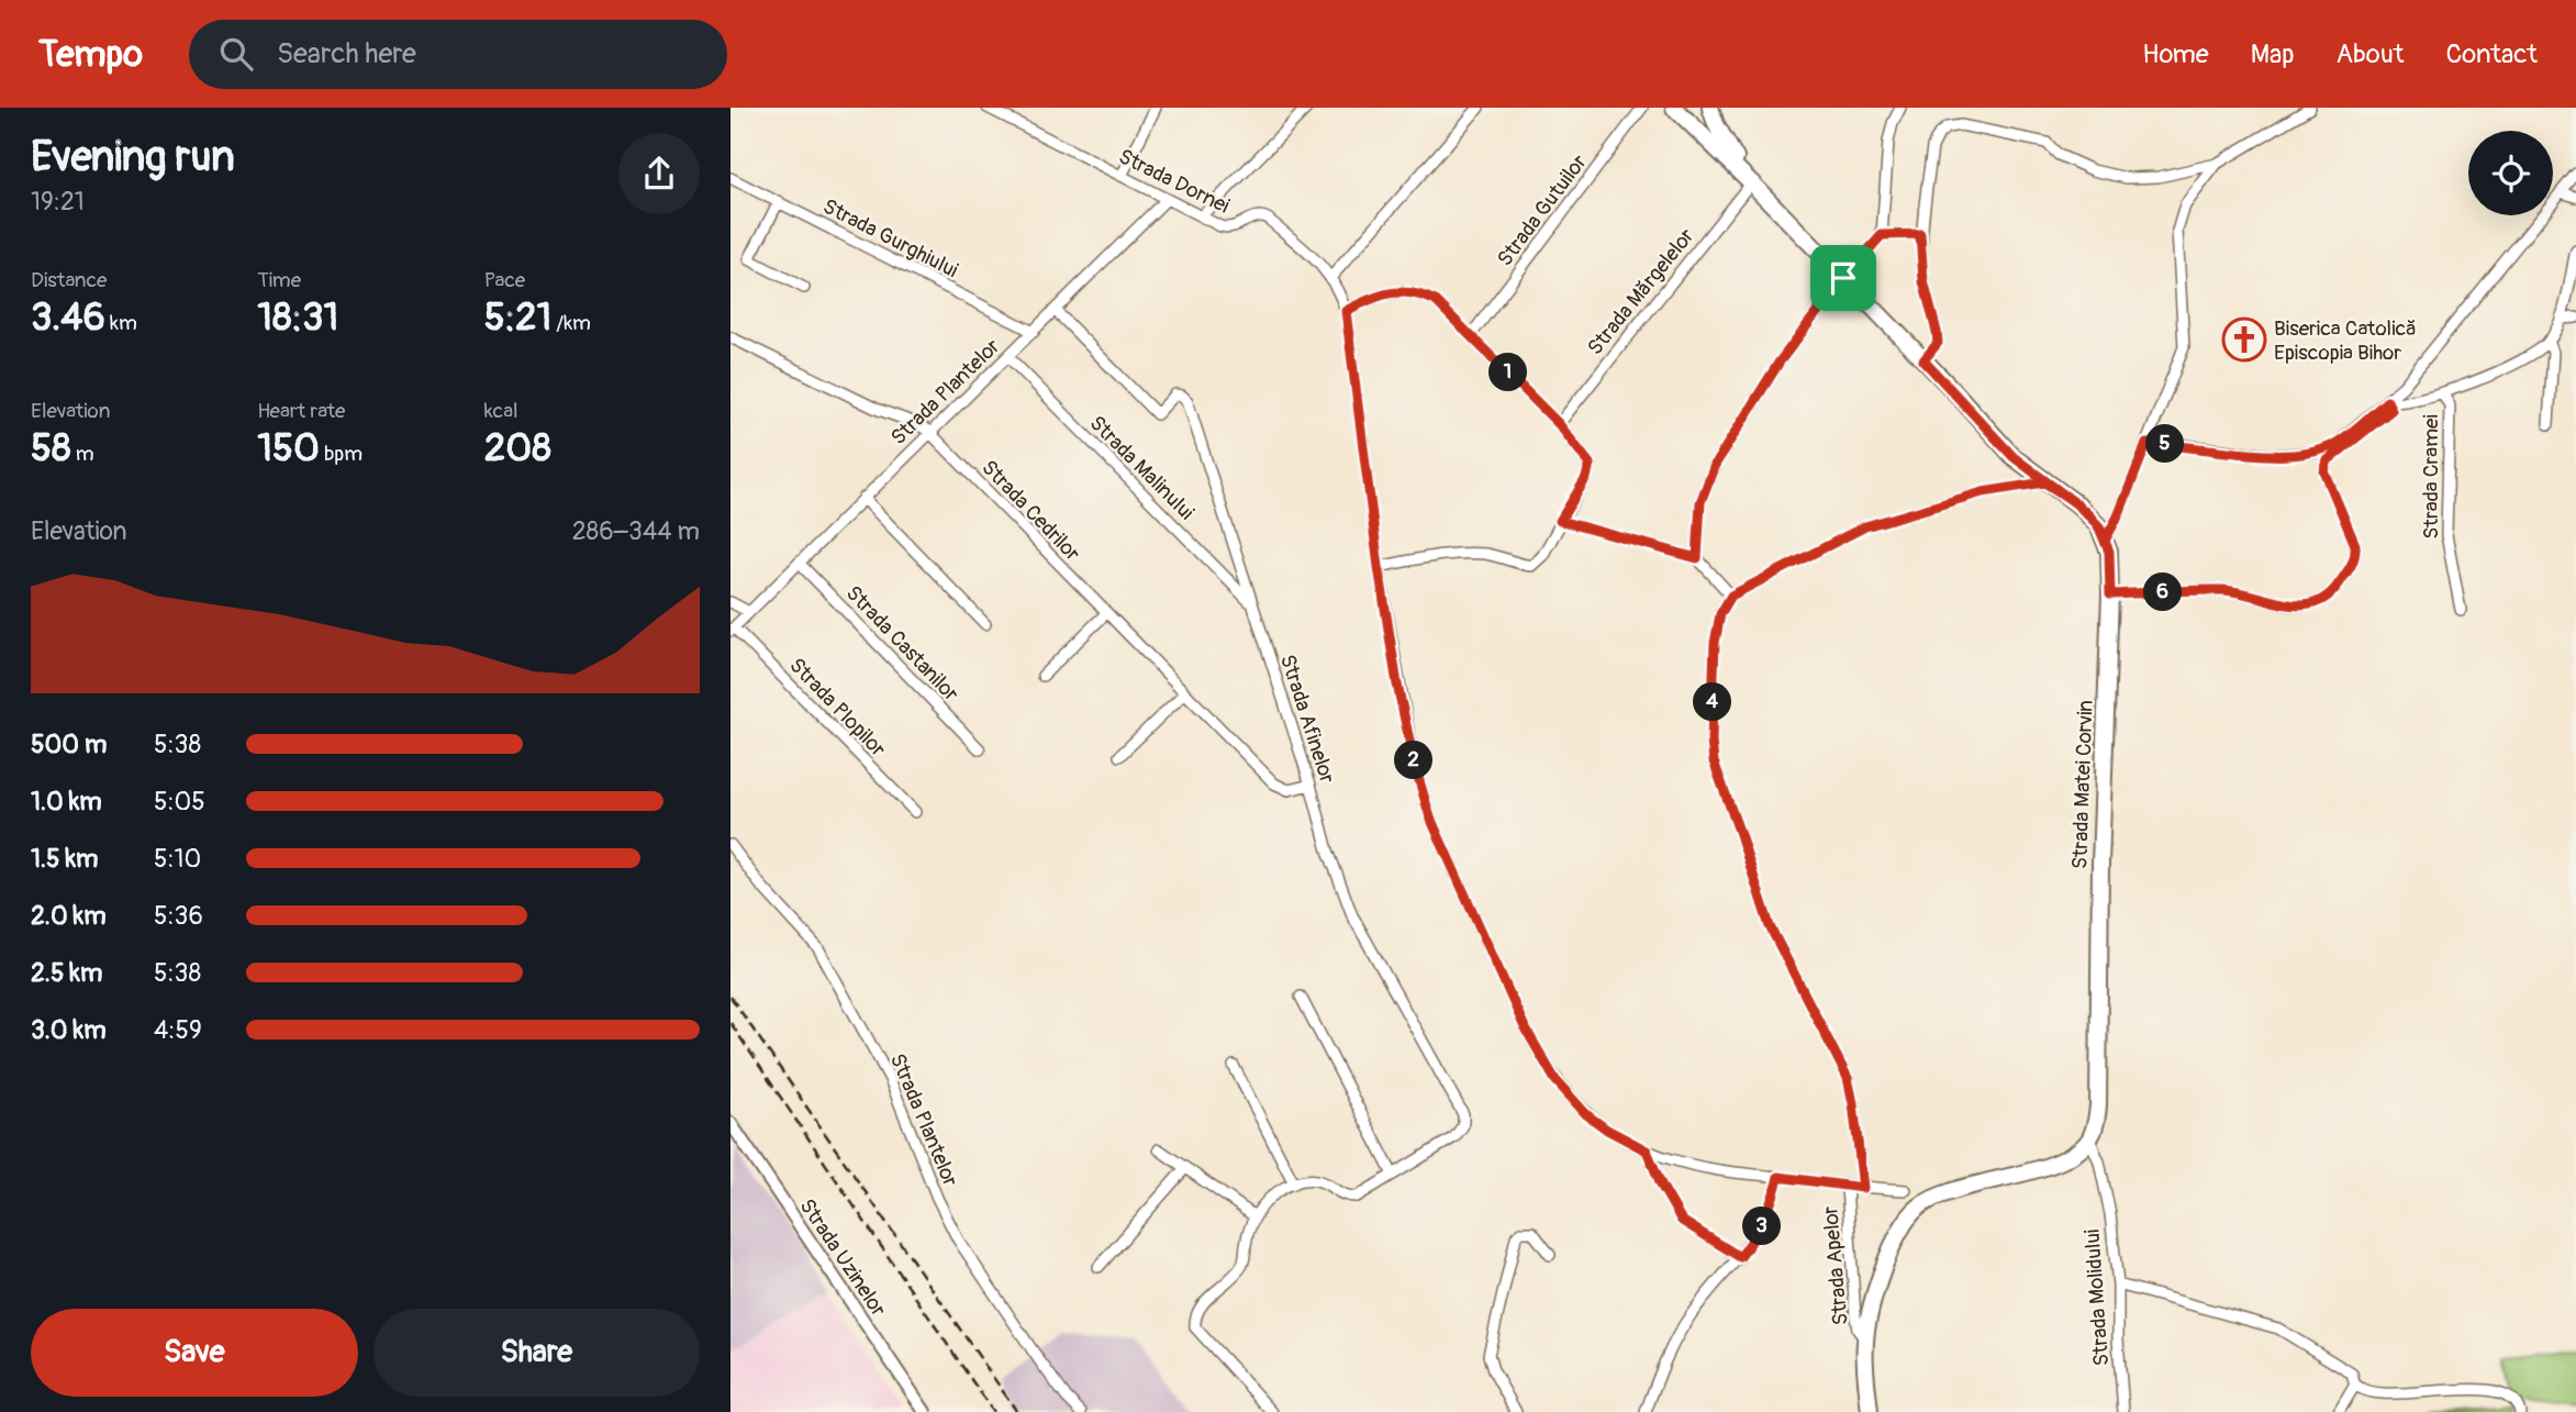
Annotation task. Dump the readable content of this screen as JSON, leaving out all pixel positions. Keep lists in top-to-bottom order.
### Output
{
  "streets": {
    "main road": ["Strada Matei Corvin"],
    "street": [
      "Strada Dornei",
      "Strada Gutuilor",
      "Strada Gurghiului",
      "Strada Mărgelelor",
      "Strada Plantelor",
      "Strada Malinului",
      "Strada Cramei",
      "Strada Cedrilor",
      "Strada Castanilor",
      "Strada Plopilor",
      "Strada Afinelor",
      "Strada Uzinelor",
      "Strada Apelor",
      "Strada Molidului"
    ]
  },
  "crossings": [
    ["Strada Dornei", "Strada Plantelor"],
    ["Strada Gurghiului", "Strada Plantelor"],
    ["Strada Plantelor", "Strada Malinului"],
    ["Strada Plantelor", "Strada Cedrilor"],
    ["Strada Plantelor", "Strada Castanilor"],
    ["Strada Plantelor", "Strada Plopilor"],
    ["Strada Plantelor", "Strada Afinelor"],
    ["Strada Malinului", "Strada Afinelor"],
    ["Strada Cedrilor", "Strada Afinelor"],
    ["Strada Matei Corvin", "Strada Molidului"]
  ],
  "places": {
    "church": ["Biserica Catolică Episcopia Bihor"]
  },
  "page": {
    "header": "Tempo",
    "search": "Search here",
    "nav": [
      "Home",
      "Map",
      "About",
      "Contact"
    ],
    "heading": ["Evening run", "19:21"],
    "stats": [
      ["Distance", "3.46 km"],
      ["Time", "18:31"],
      ["Pace", "5:21 /km"],
      ["Elevation", "58 m"],
      ["Heart rate", "150 bpm"],
      ["kcal", "208"]
    ],
    "pins": [
      "1",
      "5",
      "6",
      "4",
      "2",
      "3"
    ],
    "chart": ["Elevation", "286–344 m"],
    "list": [
      {
        "name": "500 m",
        "note": "5:38"
      },
      {
        "name": "1.0 km",
        "note": "5:05"
      },
      {
        "name": "1.5 km",
        "note": "5:10"
      },
      {
        "name": "2.0 km",
        "note": "5:36"
      },
      {
        "name": "2.5 km",
        "note": "5:38"
      },
      {
        "name": "3.0 km",
        "note": "4:59"
      }
    ],
    "buttons": ["Save", "Share"]
  }
}
